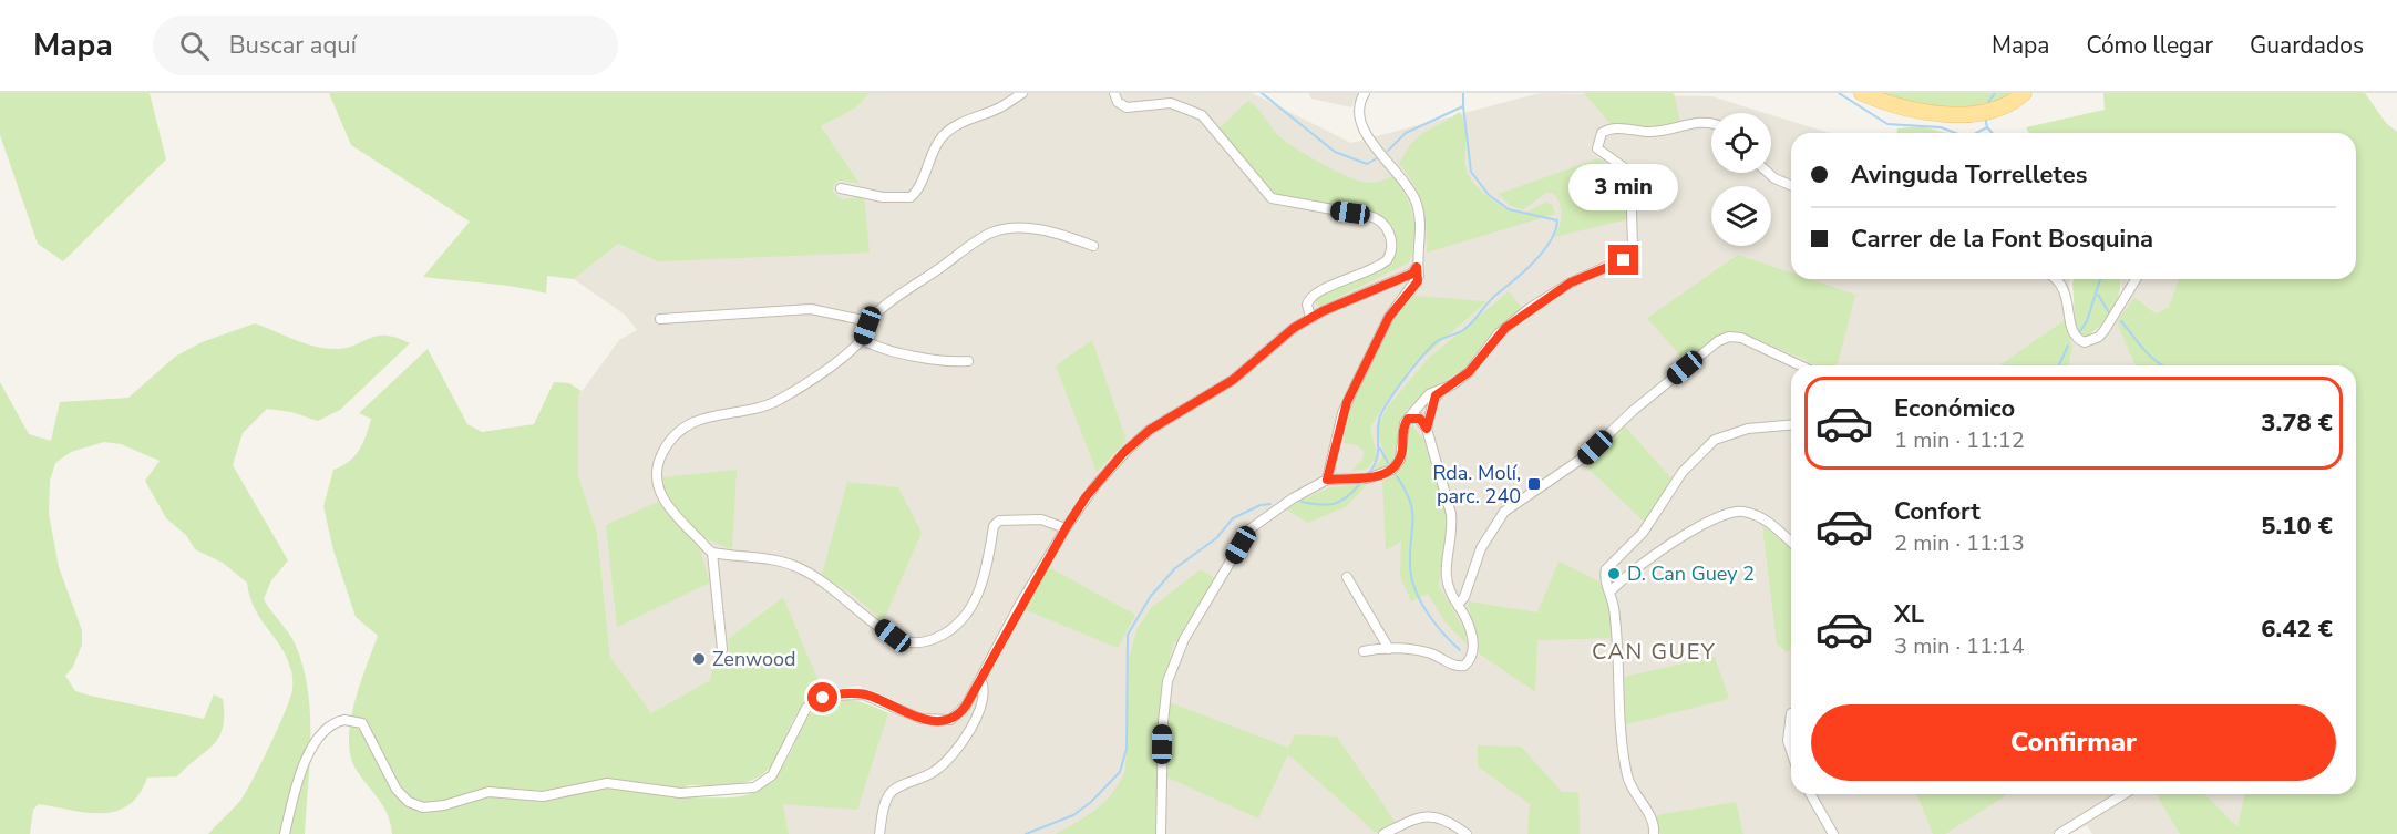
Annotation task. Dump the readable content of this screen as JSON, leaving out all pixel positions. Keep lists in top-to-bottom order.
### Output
{
  "districts": ["CAN GUEY"],
  "places": {
    "transit": ["Rda. Molí, parc. 240"],
    "other": ["D. Can Guey 2", "Zenwood"]
  },
  "page": {
    "header": "Mapa",
    "search": "Buscar aquí",
    "nav": ["Mapa", "Cómo llegar", "Guardados"],
    "banner": ["Avinguda Torrelletes", "Carrer de la Font Bosquina"],
    "bubble": "3 min",
    "list": [
      {
        "name": "Económico",
        "note": "1 min · 11:12",
        "value": "3.78 €"
      },
      {
        "name": "Confort",
        "note": "2 min · 11:13",
        "value": "5.10 €"
      },
      {
        "name": "XL",
        "note": "3 min · 11:14",
        "value": "6.42 €"
      }
    ],
    "buttons": "Confirmar"
  }
}
